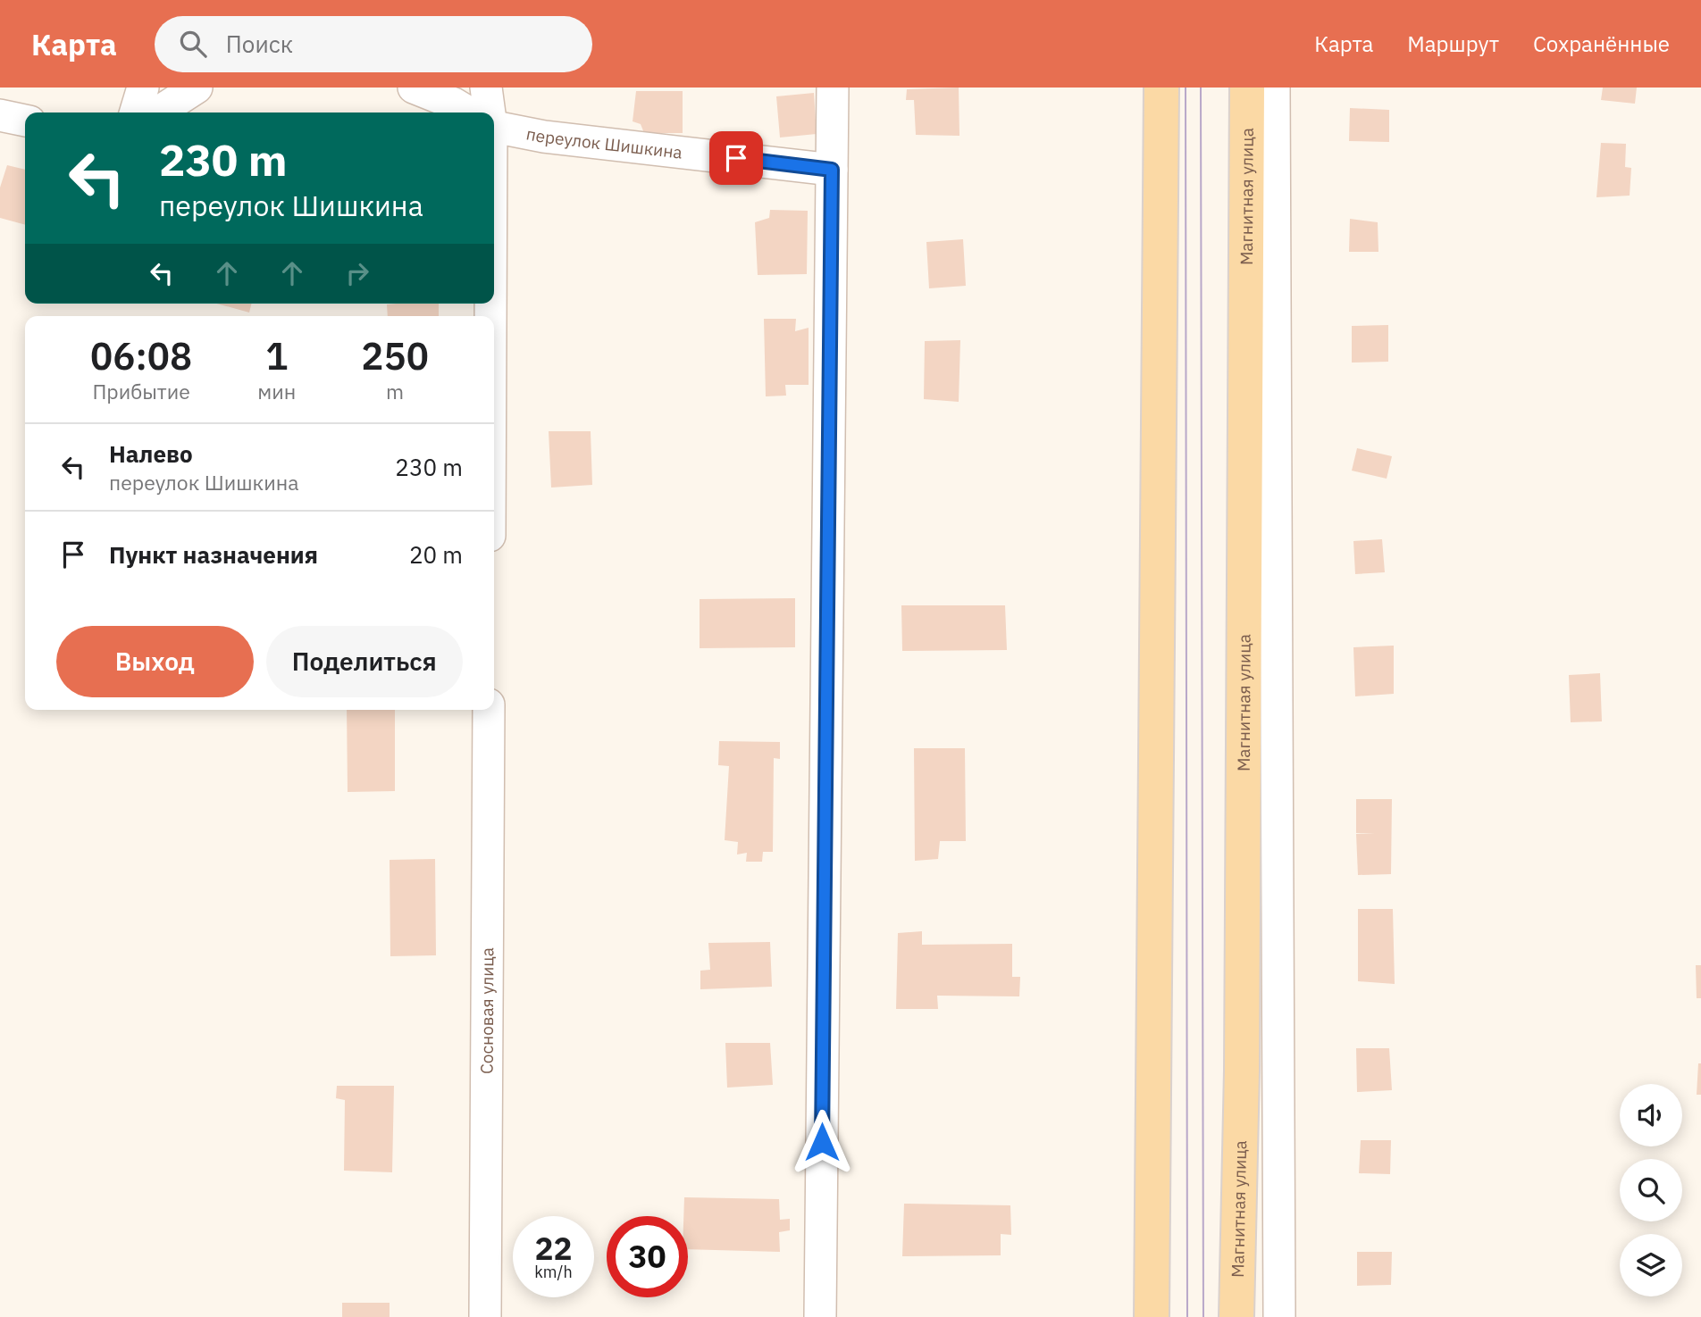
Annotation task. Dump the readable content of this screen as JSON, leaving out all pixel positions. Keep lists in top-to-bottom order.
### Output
{
  "streets": {
    "main road": ["Магнитная улица"],
    "street": ["переулок Шишкина", "Сосновая улица"]
  },
  "page": {
    "header": "Карта",
    "search": "Поиск",
    "nav": ["Карта", "Маршрут", "Сохранённые"],
    "turn": ["230 m", "переулок Шишкина"],
    "eta": [
      "06:08",
      "Прибытие",
      "1",
      "мин",
      "250",
      "m"
    ],
    "list": [
      {
        "name": "Налево",
        "note": "переулок Шишкина",
        "value": "230 m"
      },
      {
        "name": "Пункт назначения",
        "value": "20 m"
      }
    ],
    "buttons": ["Выход", "Поделиться"],
    "speed": "22 km/h",
    "limit": "30"
  }
}
